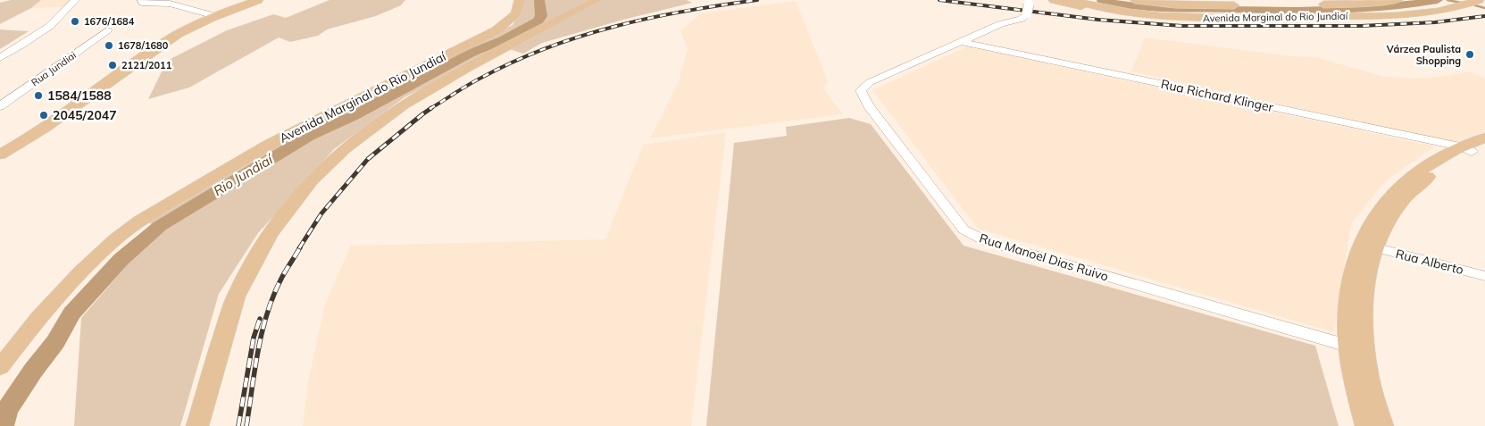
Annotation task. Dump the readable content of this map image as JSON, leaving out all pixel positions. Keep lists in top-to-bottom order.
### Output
{
  "streets": {
    "main road": ["Avenida Marginal do Rio Jundiaí"],
    "street": [
      "Rua Jundiai",
      "Rua Richard Klinger",
      "Rua Manoel Dias Ruivo",
      "Rua Alberto"
    ]
  },
  "crossings": [
    ["Rua Richard Klinger", "Rua Manoel Dias Ruivo"]
  ],
  "water": ["Rio Jundiaí"],
  "places": [
    "1676/1684",
    "1678/1680",
    "Várzea Paulista Shopping",
    "2121/2011",
    "1584/1588",
    "2045/2047"
  ]
}
